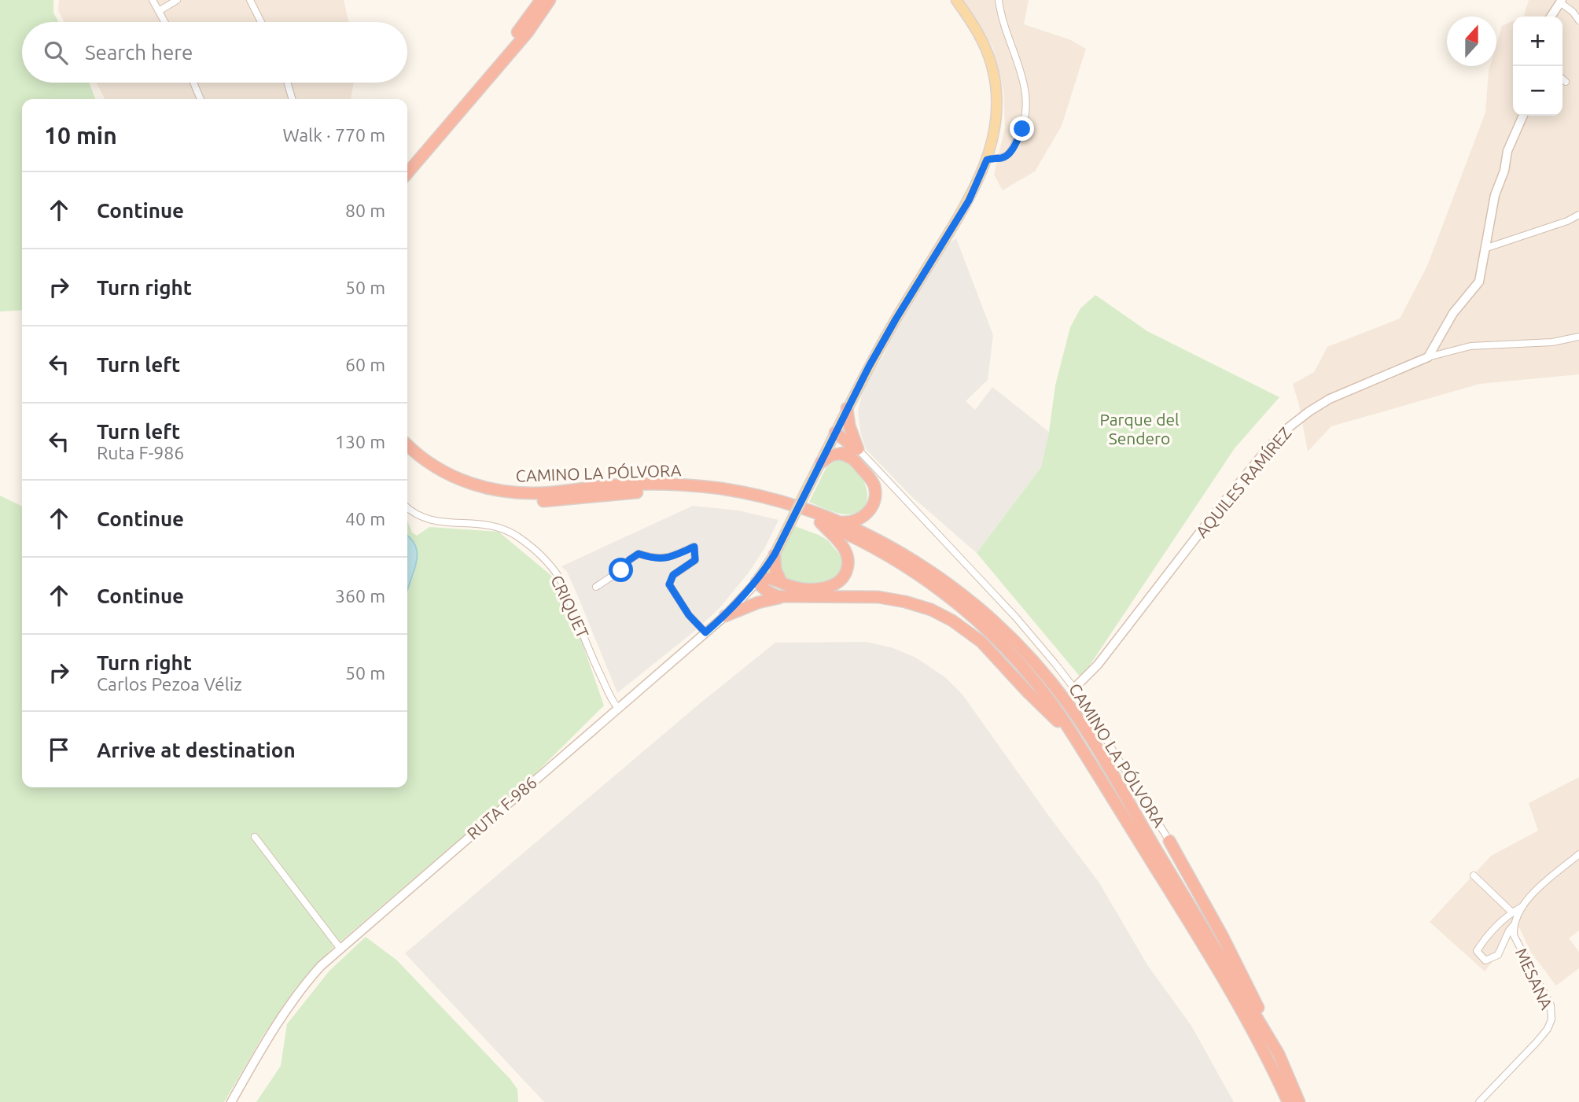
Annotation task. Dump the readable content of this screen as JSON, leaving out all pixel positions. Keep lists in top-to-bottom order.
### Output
{
  "streets": {
    "highway": ["CAMINO LA PÓLVORA"],
    "main road": ["RUTA F-986"],
    "street": ["AQUILES RAMÍREZ", "CRIQUET", "MESANA"]
  },
  "crossings": [
    ["CRIQUET", "RUTA F-986"]
  ],
  "parks": ["Parque del Sendero"],
  "north": "top",
  "page": {
    "map_buttons": ["+", "−"],
    "search": "Search here",
    "heading": ["10 min", "Walk · 770 m"],
    "list": [
      ["Continue", "80 m"],
      ["Turn right", "50 m"],
      ["Turn left", "60 m"],
      ["Turn left", "Ruta F-986", "130 m"],
      ["Continue", "40 m"],
      ["Continue", "360 m"],
      ["Turn right", "Carlos Pezoa Véliz", "50 m"],
      "Arrive at destination"
    ]
  }
}
